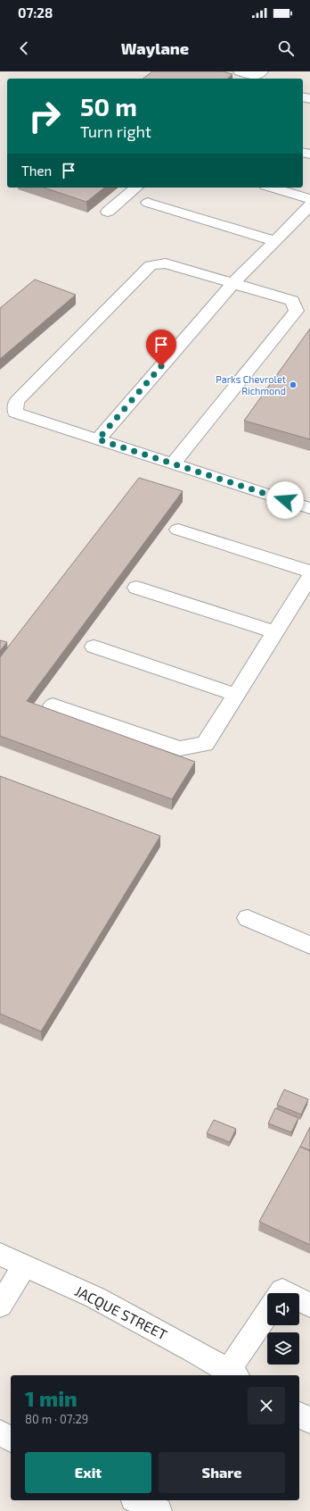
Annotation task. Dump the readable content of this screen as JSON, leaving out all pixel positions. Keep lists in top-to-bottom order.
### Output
{
  "streets": {
    "street": ["JACQUE STREET"]
  },
  "places": ["Parks Chevrolet Richmond"],
  "page": {
    "status": "07:28",
    "header": "Waylane",
    "turn": ["50 m", "Turn right"],
    "then": "Then",
    "heading": ["1 min", "80 m · 07:29"],
    "buttons": ["Exit", "Share"]
  }
}
